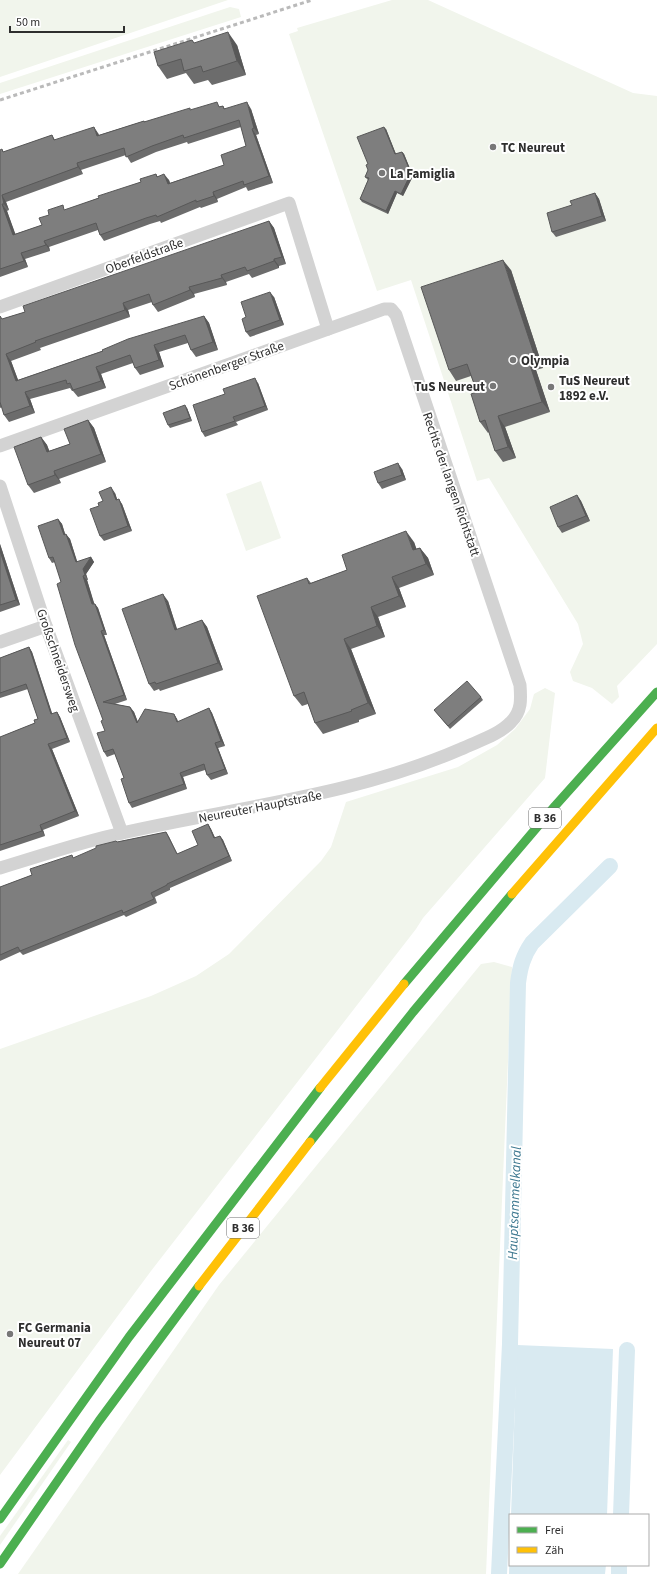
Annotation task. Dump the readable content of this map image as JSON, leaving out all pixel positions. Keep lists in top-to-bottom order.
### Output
{
  "streets": {
    "highway": ["B 36"],
    "street": [
      "Oberfeldstraße",
      "Schönenberger Straße",
      "Rechts der langen Richtstatt",
      "Großschneidersweg",
      "Neureuter Hauptstraße"
    ]
  },
  "crossings": [
    ["Oberfeldstraße", "Schönenberger Straße"],
    ["Oberfeldstraße", "Rechts der langen Richtstatt"],
    ["Schönenberger Straße", "Rechts der langen Richtstatt"],
    ["Rechts der langen Richtstatt", "Neureuter Hauptstraße"],
    ["Großschneidersweg", "Neureuter Hauptstraße"]
  ],
  "water": ["Hauptsammelkanal"],
  "places": [
    "TC Neureut",
    "La Famiglia",
    "Olympia",
    "TuS Neureut",
    "TuS Neureut 1892 e.V.",
    "FC Germania Neureut 07"
  ],
  "legend": ["Frei", "Zäh"],
  "scale_bar": "50 m"
}
